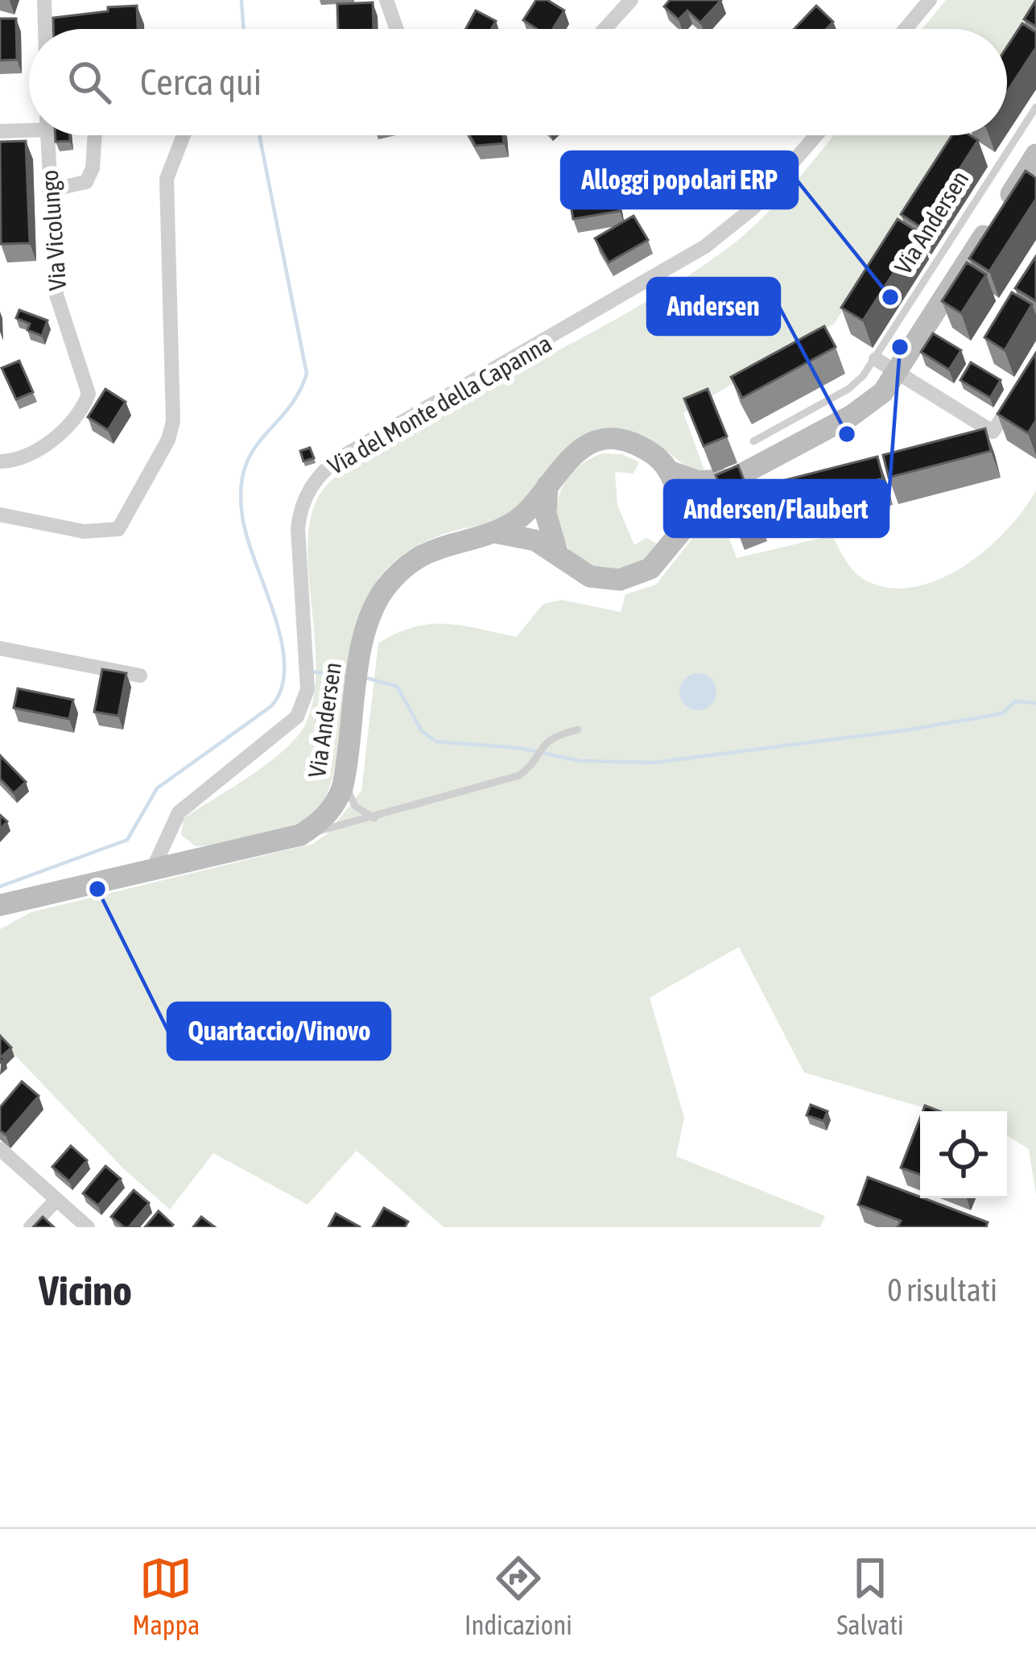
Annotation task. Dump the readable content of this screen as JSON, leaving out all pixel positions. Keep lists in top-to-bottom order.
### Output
{
  "streets": {
    "street": ["Via Andersen", "Via Vicolungo", "Via del Monte della Capanna"]
  },
  "crossings": [
    ["Via Andersen", "Via del Monte della Capanna"]
  ],
  "places": [
    "Alloggi popolari ERP",
    "Andersen/Flaubert",
    "Andersen",
    "Quartaccio/Vinovo"
  ],
  "page": {
    "search": "Cerca qui",
    "heading": ["Vicino", "0 risultati"],
    "nav": ["Mappa", "Indicazioni", "Salvati"]
  }
}
